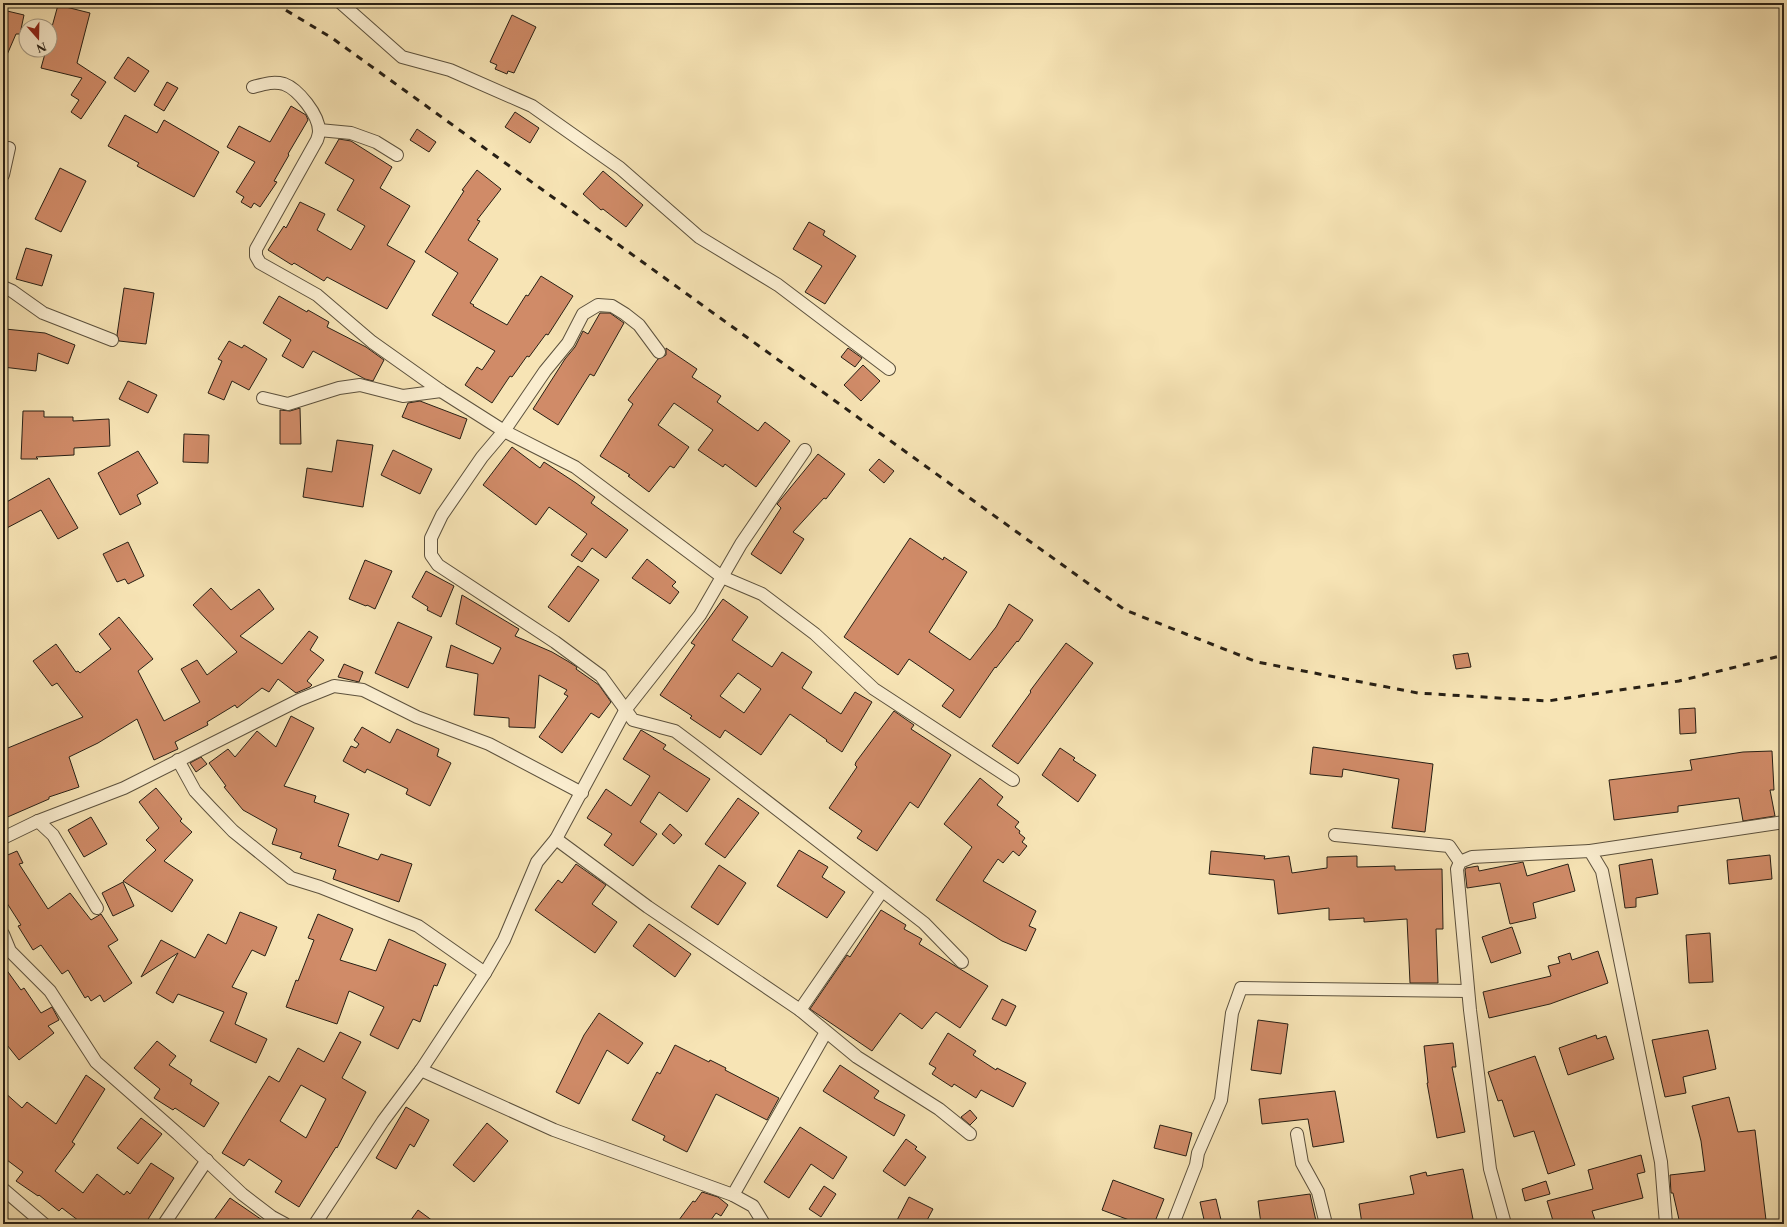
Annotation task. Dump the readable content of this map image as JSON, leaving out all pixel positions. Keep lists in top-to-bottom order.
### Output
{
  "north": "bottom"
}
